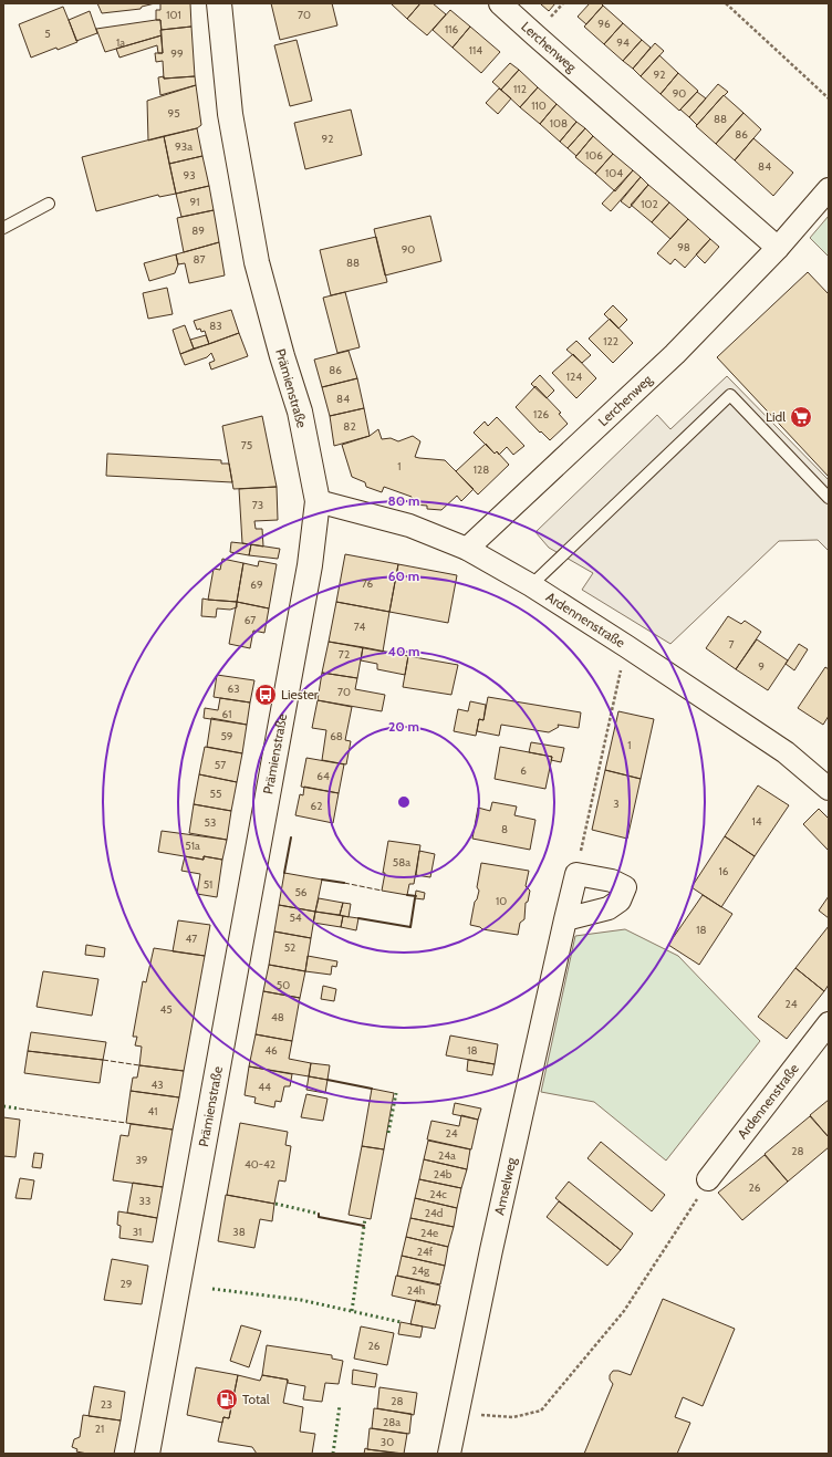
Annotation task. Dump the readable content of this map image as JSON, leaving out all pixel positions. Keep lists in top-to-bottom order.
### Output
{
  "streets": {
    "street": [
      "Lerchenweg",
      "Prämienstraße",
      "Ardennenstraße",
      "Amselweg"
    ]
  },
  "crossings": [
    ["Lerchenweg", "Ardennenstraße"],
    ["Prämienstraße", "Ardennenstraße"]
  ],
  "places": {
    "supermarket": ["Lidl"],
    "bus stop": ["Liester"],
    "fuel station": ["Total"]
  },
  "house_numbers": [
    "101",
    "70",
    "96",
    "116",
    "5",
    "1a",
    "94",
    "114",
    "99",
    "92",
    "112",
    "90",
    "110",
    "95",
    "88",
    "108",
    "86",
    "92",
    "93a",
    "106",
    "84",
    "104",
    "93",
    "91",
    "102",
    "89",
    "98",
    "90",
    "87",
    "88",
    "83",
    "122",
    "86",
    "124",
    "84",
    "126",
    "82",
    "75",
    "1",
    "128",
    "73",
    "76",
    "69",
    "67",
    "74",
    "7",
    "72",
    "9",
    "63",
    "70",
    "61",
    "59",
    "68",
    "1",
    "57",
    "6",
    "64",
    "55",
    "3",
    "62",
    "14",
    "53",
    "8",
    "51a",
    "58a",
    "16",
    "51",
    "56",
    "10",
    "54",
    "18",
    "47",
    "52",
    "50",
    "24",
    "45",
    "48",
    "46",
    "18",
    "43",
    "44",
    "41",
    "24",
    "28",
    "24a",
    "39",
    "40-42",
    "24b",
    "26",
    "24c",
    "33",
    "24d",
    "31",
    "38",
    "24e",
    "24f",
    "24g",
    "29",
    "24h",
    "26",
    "28",
    "23",
    "28a",
    "21",
    "30"
  ],
  "rings": [
    "80 m",
    "60 m",
    "40 m",
    "20 m"
  ]
}
